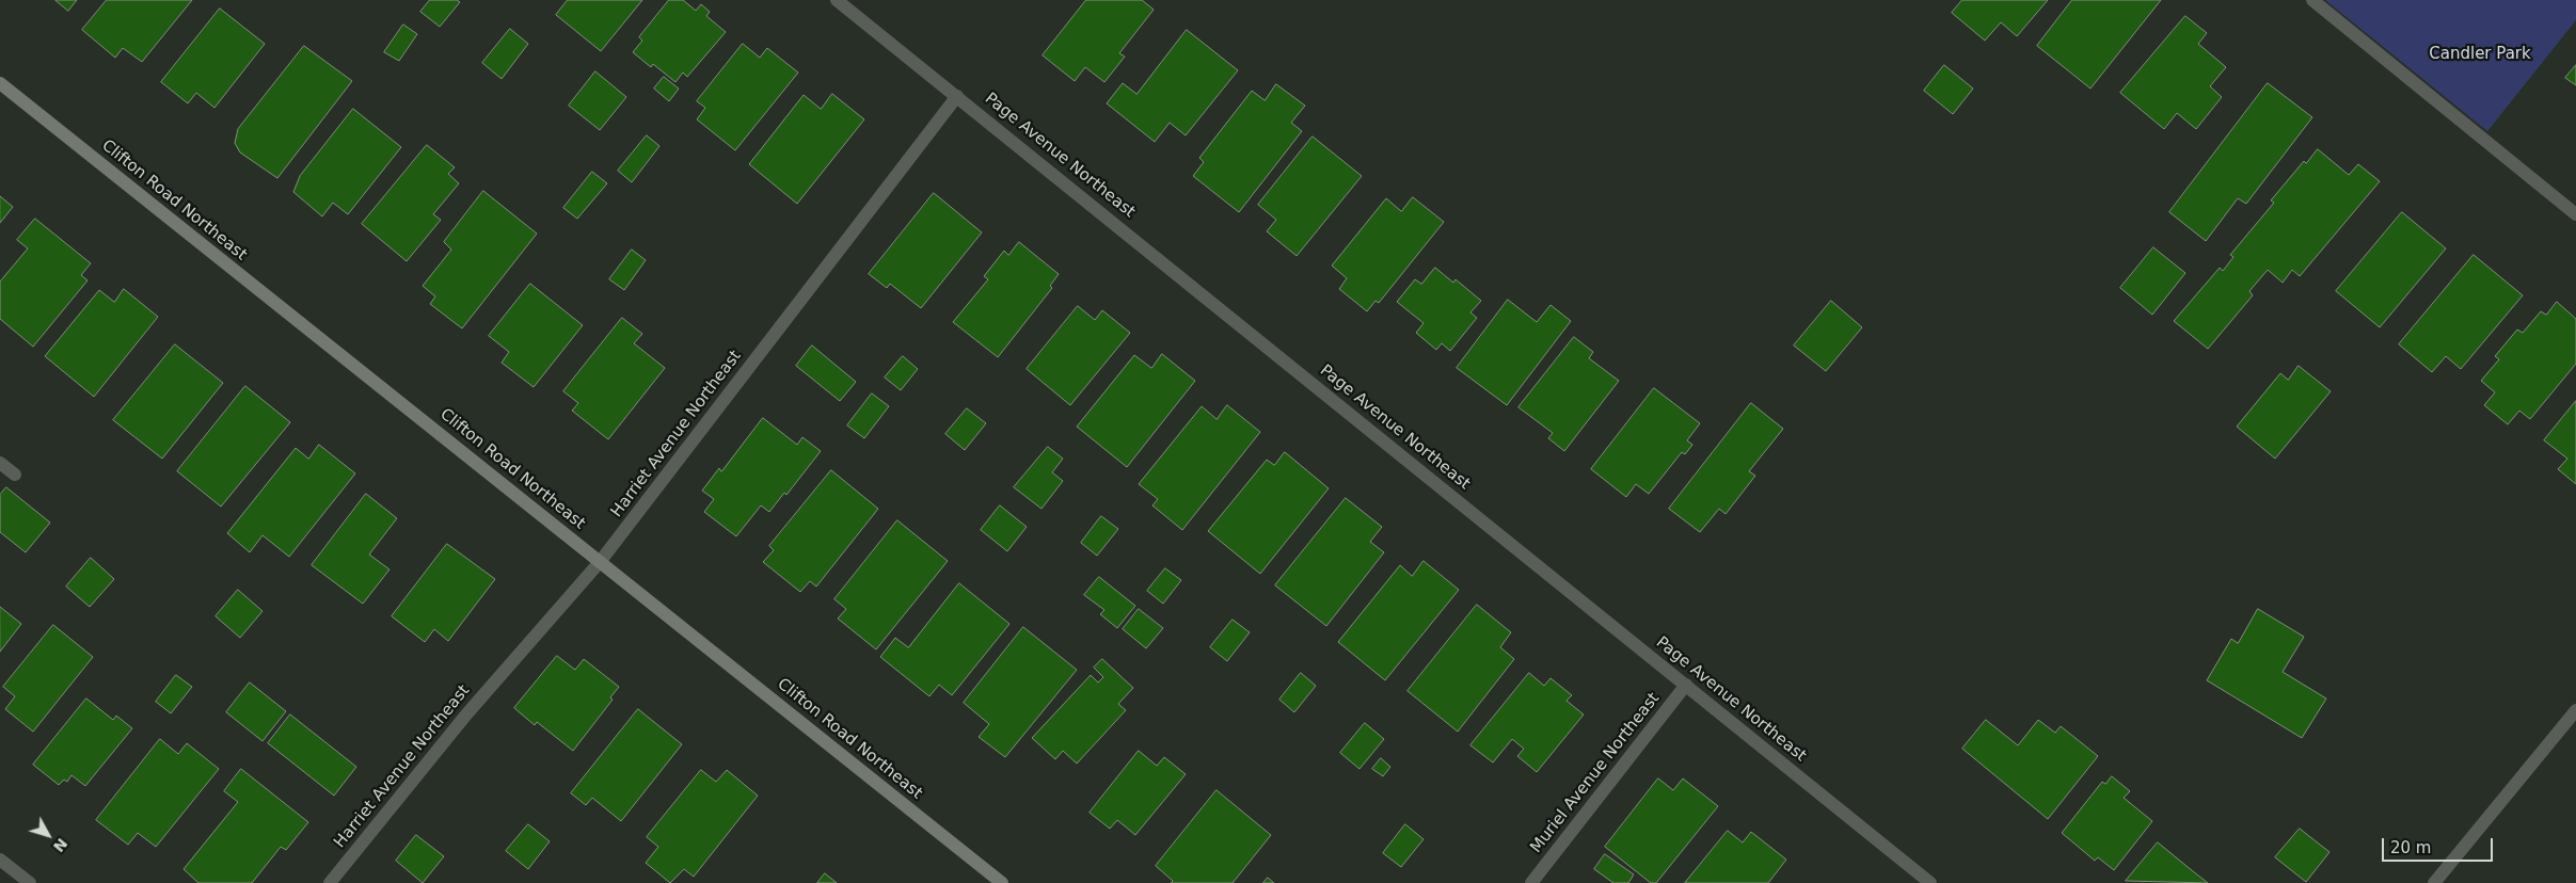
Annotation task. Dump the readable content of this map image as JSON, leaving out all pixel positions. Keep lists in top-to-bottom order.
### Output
{
  "streets": {
    "street": [
      "Page Avenue Northeast",
      "Clifton Road Northeast",
      "Harriet Avenue Northeast",
      "Muriel Avenue Northeast"
    ]
  },
  "crossings": [
    ["Page Avenue Northeast", "Harriet Avenue Northeast"],
    ["Page Avenue Northeast", "Muriel Avenue Northeast"],
    ["Clifton Road Northeast", "Harriet Avenue Northeast"]
  ],
  "parks": ["Candler Park"],
  "scale_bar": "20 m",
  "north": "bottom right"
}
